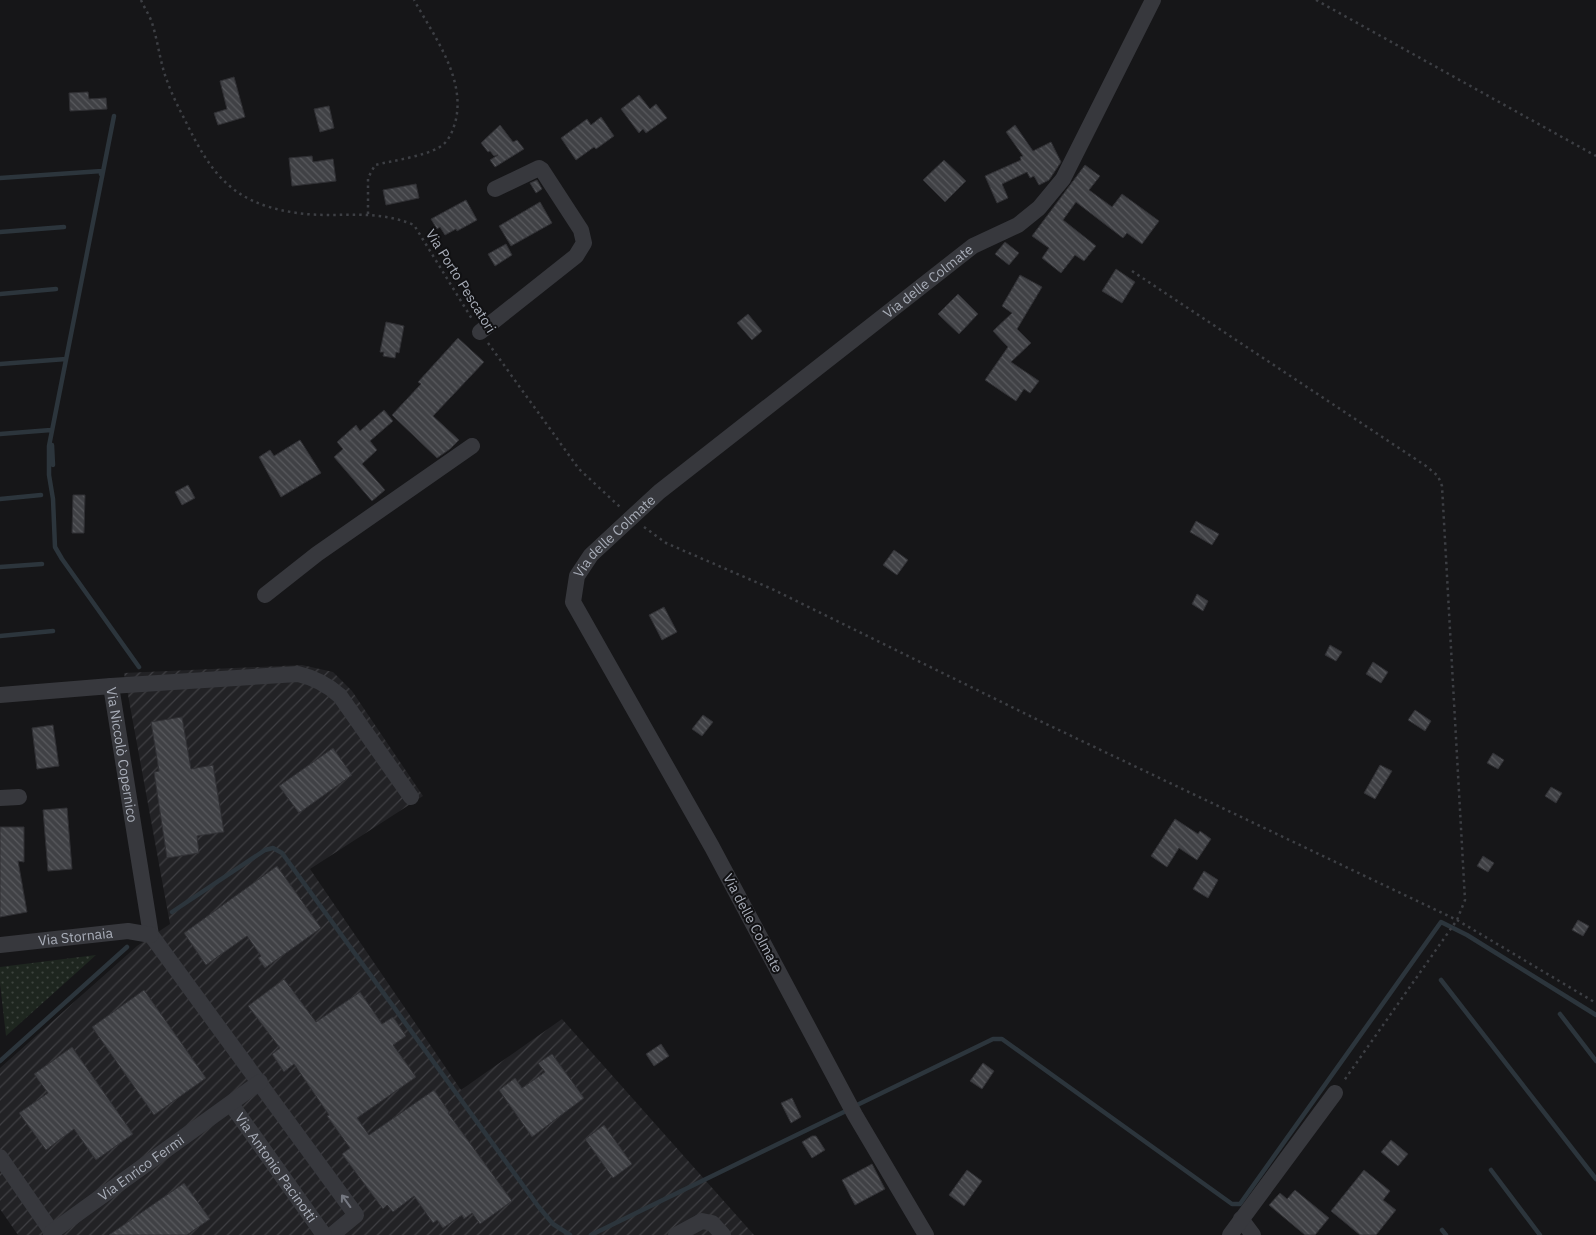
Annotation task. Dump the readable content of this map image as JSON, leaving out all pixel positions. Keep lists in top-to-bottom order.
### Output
{
  "streets": {
    "street": [
      "Via delle Colmate",
      "Via Niccolò Copernico",
      "Via Stornaia",
      "Via Antonio Pacinotti",
      "Via Enrico Fermi"
    ],
    "path": ["Via Porto Pescatori"]
  },
  "crossings": [
    ["Via Porto Pescatori", "Via delle Colmate"],
    ["Via Niccolò Copernico", "Via Stornaia"],
    ["Via Antonio Pacinotti", "Via Enrico Fermi"]
  ]
}
